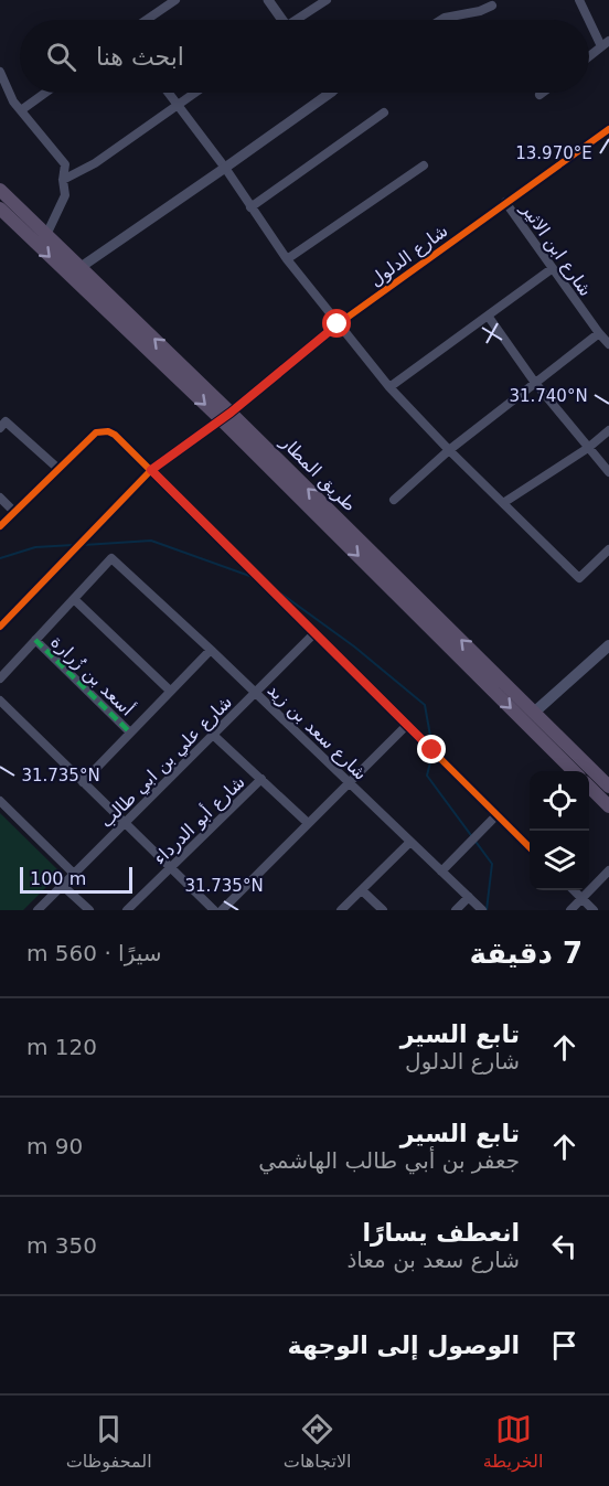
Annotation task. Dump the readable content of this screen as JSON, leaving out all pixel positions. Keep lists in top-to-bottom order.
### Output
{
  "streets": {
    "highway": ["طريق المطار"],
    "street": [
      "شارع ابن الاثير",
      "شارع الدلول",
      "أسعد بن زُرارة",
      "شارع سعد بن زيد",
      "شارع علي بن ابي طالب",
      "شارع أبو الدرداء"
    ]
  },
  "crossings": [
    ["شارع ابن الاثير", "شارع الدلول"],
    ["شارع الدلول", "طريق المطار"],
    ["شارع سعد بن زيد", "شارع علي بن ابي طالب"]
  ],
  "scale_bar": "100 m",
  "page": {
    "search": "ابحث هنا",
    "scale": "100 m",
    "heading": ["7 دقيقة", "سيرًا · 560 m"],
    "list": [
      ["تابع السير", "شارع الدلول", "120 m"],
      ["تابع السير", "جعفر بن أبي طالب الهاشمي", "90 m"],
      ["انعطف يسارًا", "شارع سعد بن معاذ", "350 m"],
      "الوصول إلى الوجهة"
    ],
    "nav": ["الخريطة", "الاتجاهات", "المحفوظات"]
  },
  "coordinates": ["13.970°E", "31.740°N", "31.735°N"]
}
